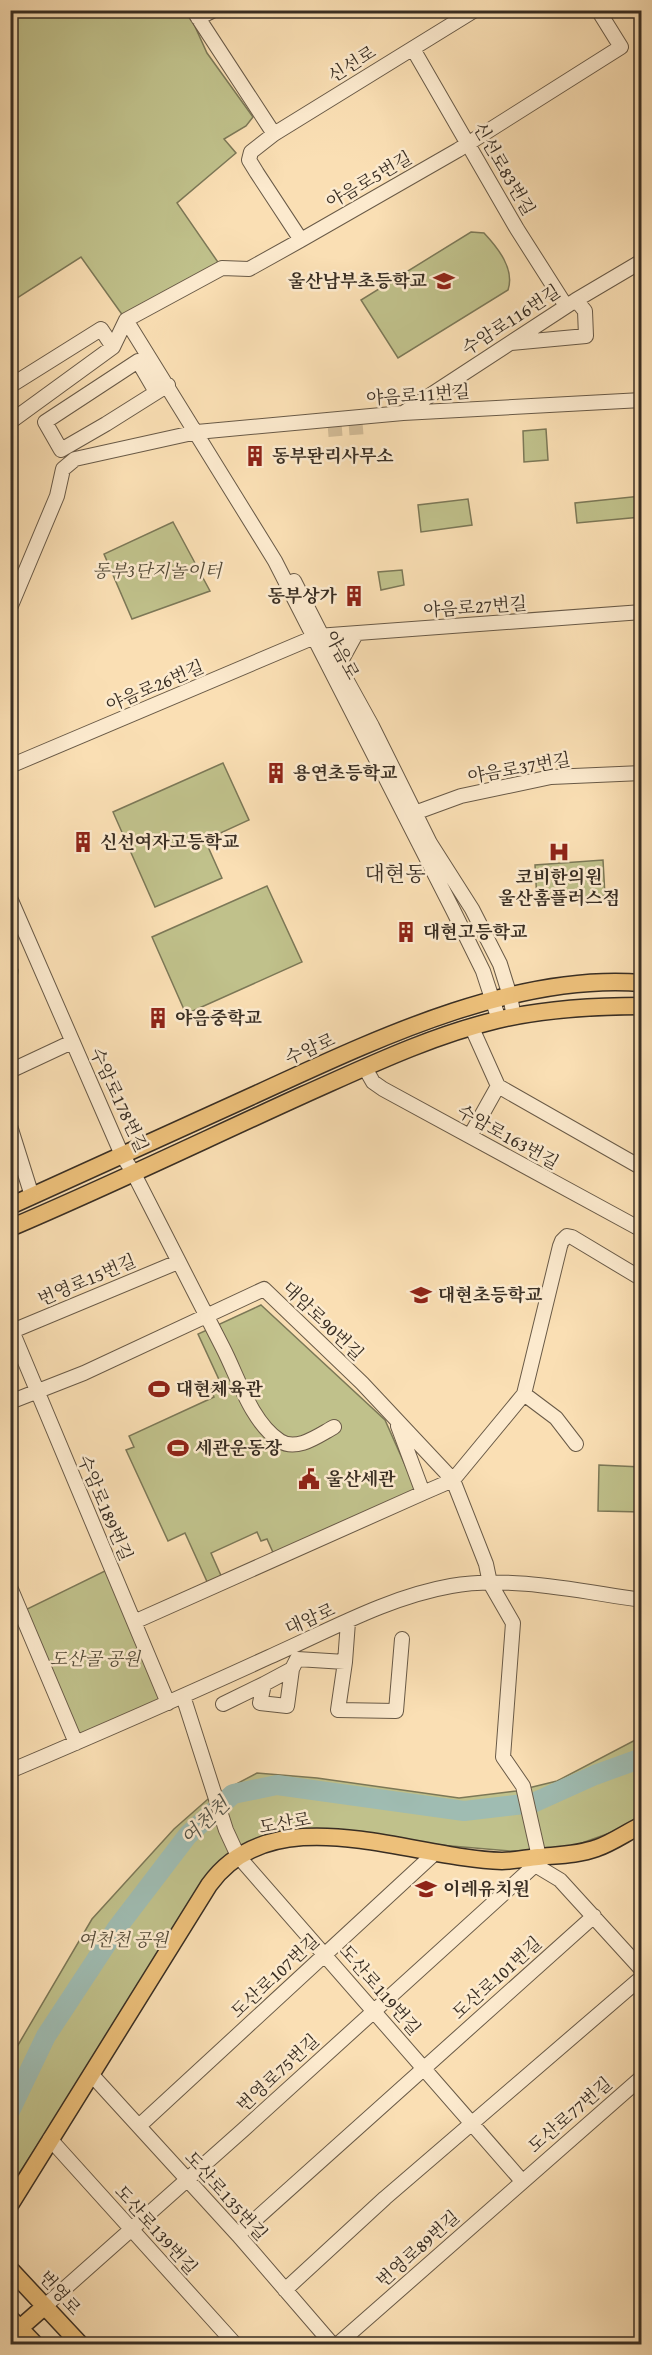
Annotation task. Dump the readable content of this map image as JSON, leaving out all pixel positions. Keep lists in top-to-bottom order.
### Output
{
  "streets": {
    "main road": ["수암로", "도산로", "번영로"],
    "street": [
      "신선로",
      "신선로83번길",
      "야음로5번길",
      "수암로116번길",
      "야음로11번길",
      "야음로27번길",
      "야음로",
      "야음로26번길",
      "야음로37번길",
      "수암로178번길",
      "수암로163번길",
      "번영로15번길",
      "대암로90번길",
      "수암로189번길",
      "대암로",
      "도산로107번길",
      "도산로101번길",
      "도산로119번길",
      "번영로75번길",
      "도산로77번길",
      "도산로135번길",
      "도산로139번길",
      "번영로89번길"
    ]
  },
  "crossings": [
    ["신선로", "신선로83번길"],
    ["신선로", "야음로5번길"],
    ["신선로83번길", "야음로5번길"],
    ["신선로83번길", "수암로116번길"],
    ["야음로5번길", "야음로"],
    ["수암로116번길", "야음로11번길"],
    ["야음로11번길", "야음로"],
    ["야음로27번길", "야음로"],
    ["야음로27번길", "야음로26번길"],
    ["야음로", "야음로26번길"],
    ["야음로", "야음로37번길"],
    ["야음로", "수암로"],
    ["수암로", "수암로178번길"],
    ["번영로15번길", "수암로189번길"],
    ["대암로90번길", "수암로189번길"],
    ["대암로90번길", "대암로"],
    ["대암로90번길", "도산로"],
    ["대암로90번길", "번영로75번길"],
    ["수암로189번길", "대암로"],
    ["대암로", "도산로119번길"],
    ["도산로", "도산로107번길"],
    ["도산로", "도산로119번길"],
    ["도산로", "번영로75번길"],
    ["도산로", "도산로135번길"],
    ["도산로", "도산로139번길"],
    ["도산로107번길", "도산로119번길"],
    ["도산로107번길", "도산로135번길"],
    ["도산로101번길", "도산로119번길"],
    ["도산로119번길", "번영로75번길"],
    ["도산로119번길", "도산로77번길"],
    ["도산로119번길", "번영로89번길"],
    ["번영로75번길", "도산로135번길"],
    ["번영로75번길", "도산로139번길"],
    ["번영로75번길", "번영로"],
    ["도산로77번길", "번영로89번길"]
  ],
  "districts": ["대현동"],
  "water": ["여천천"],
  "parks": ["동부3단지놀이터", "도산골 공원", "여천천 공원"],
  "places": {
    "school or university": ["울산남부초등학교", "대현초등학교", "이레유치원"],
    "building": [
      "동부돤리사무소",
      "동부상가",
      "용연초등학교",
      "신선여자고등학교",
      "대현고등학교",
      "야음중학교"
    ],
    "hospital": ["코비한의원 울산홈플러스점"],
    "sports": ["대현체육관", "세관운동장"],
    "public building": ["울산세관"]
  }
}
